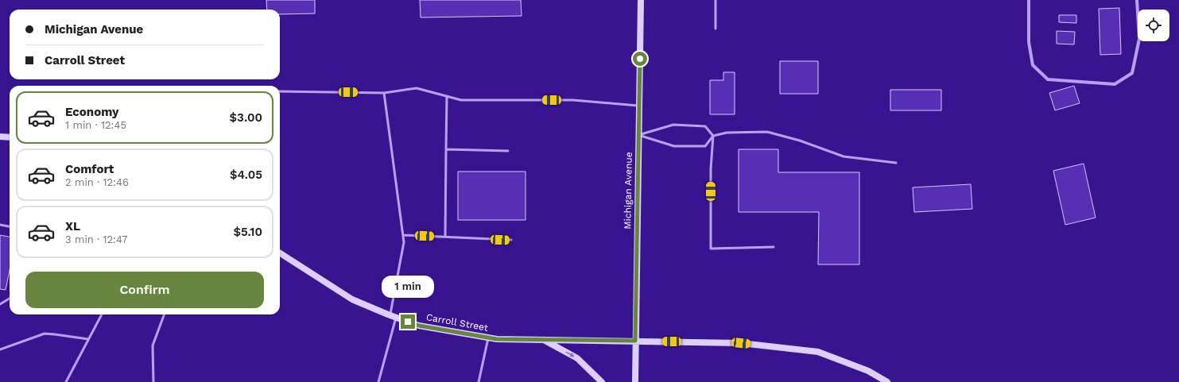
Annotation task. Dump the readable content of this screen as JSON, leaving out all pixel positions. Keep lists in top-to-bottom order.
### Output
{
  "streets": {
    "main road": ["Michigan Avenue", "Carroll Street"]
  },
  "crossings": [
    ["Michigan Avenue", "Carroll Street"]
  ],
  "page": {
    "banner": ["Michigan Avenue", "Carroll Street"],
    "list": [
      {
        "name": "Economy",
        "note": "1 min · 12:45",
        "value": "$3.00"
      },
      {
        "name": "Comfort",
        "note": "2 min · 12:46",
        "value": "$4.05"
      },
      {
        "name": "XL",
        "note": "3 min · 12:47",
        "value": "$5.10"
      }
    ],
    "buttons": "Confirm",
    "bubble": "1 min"
  }
}
